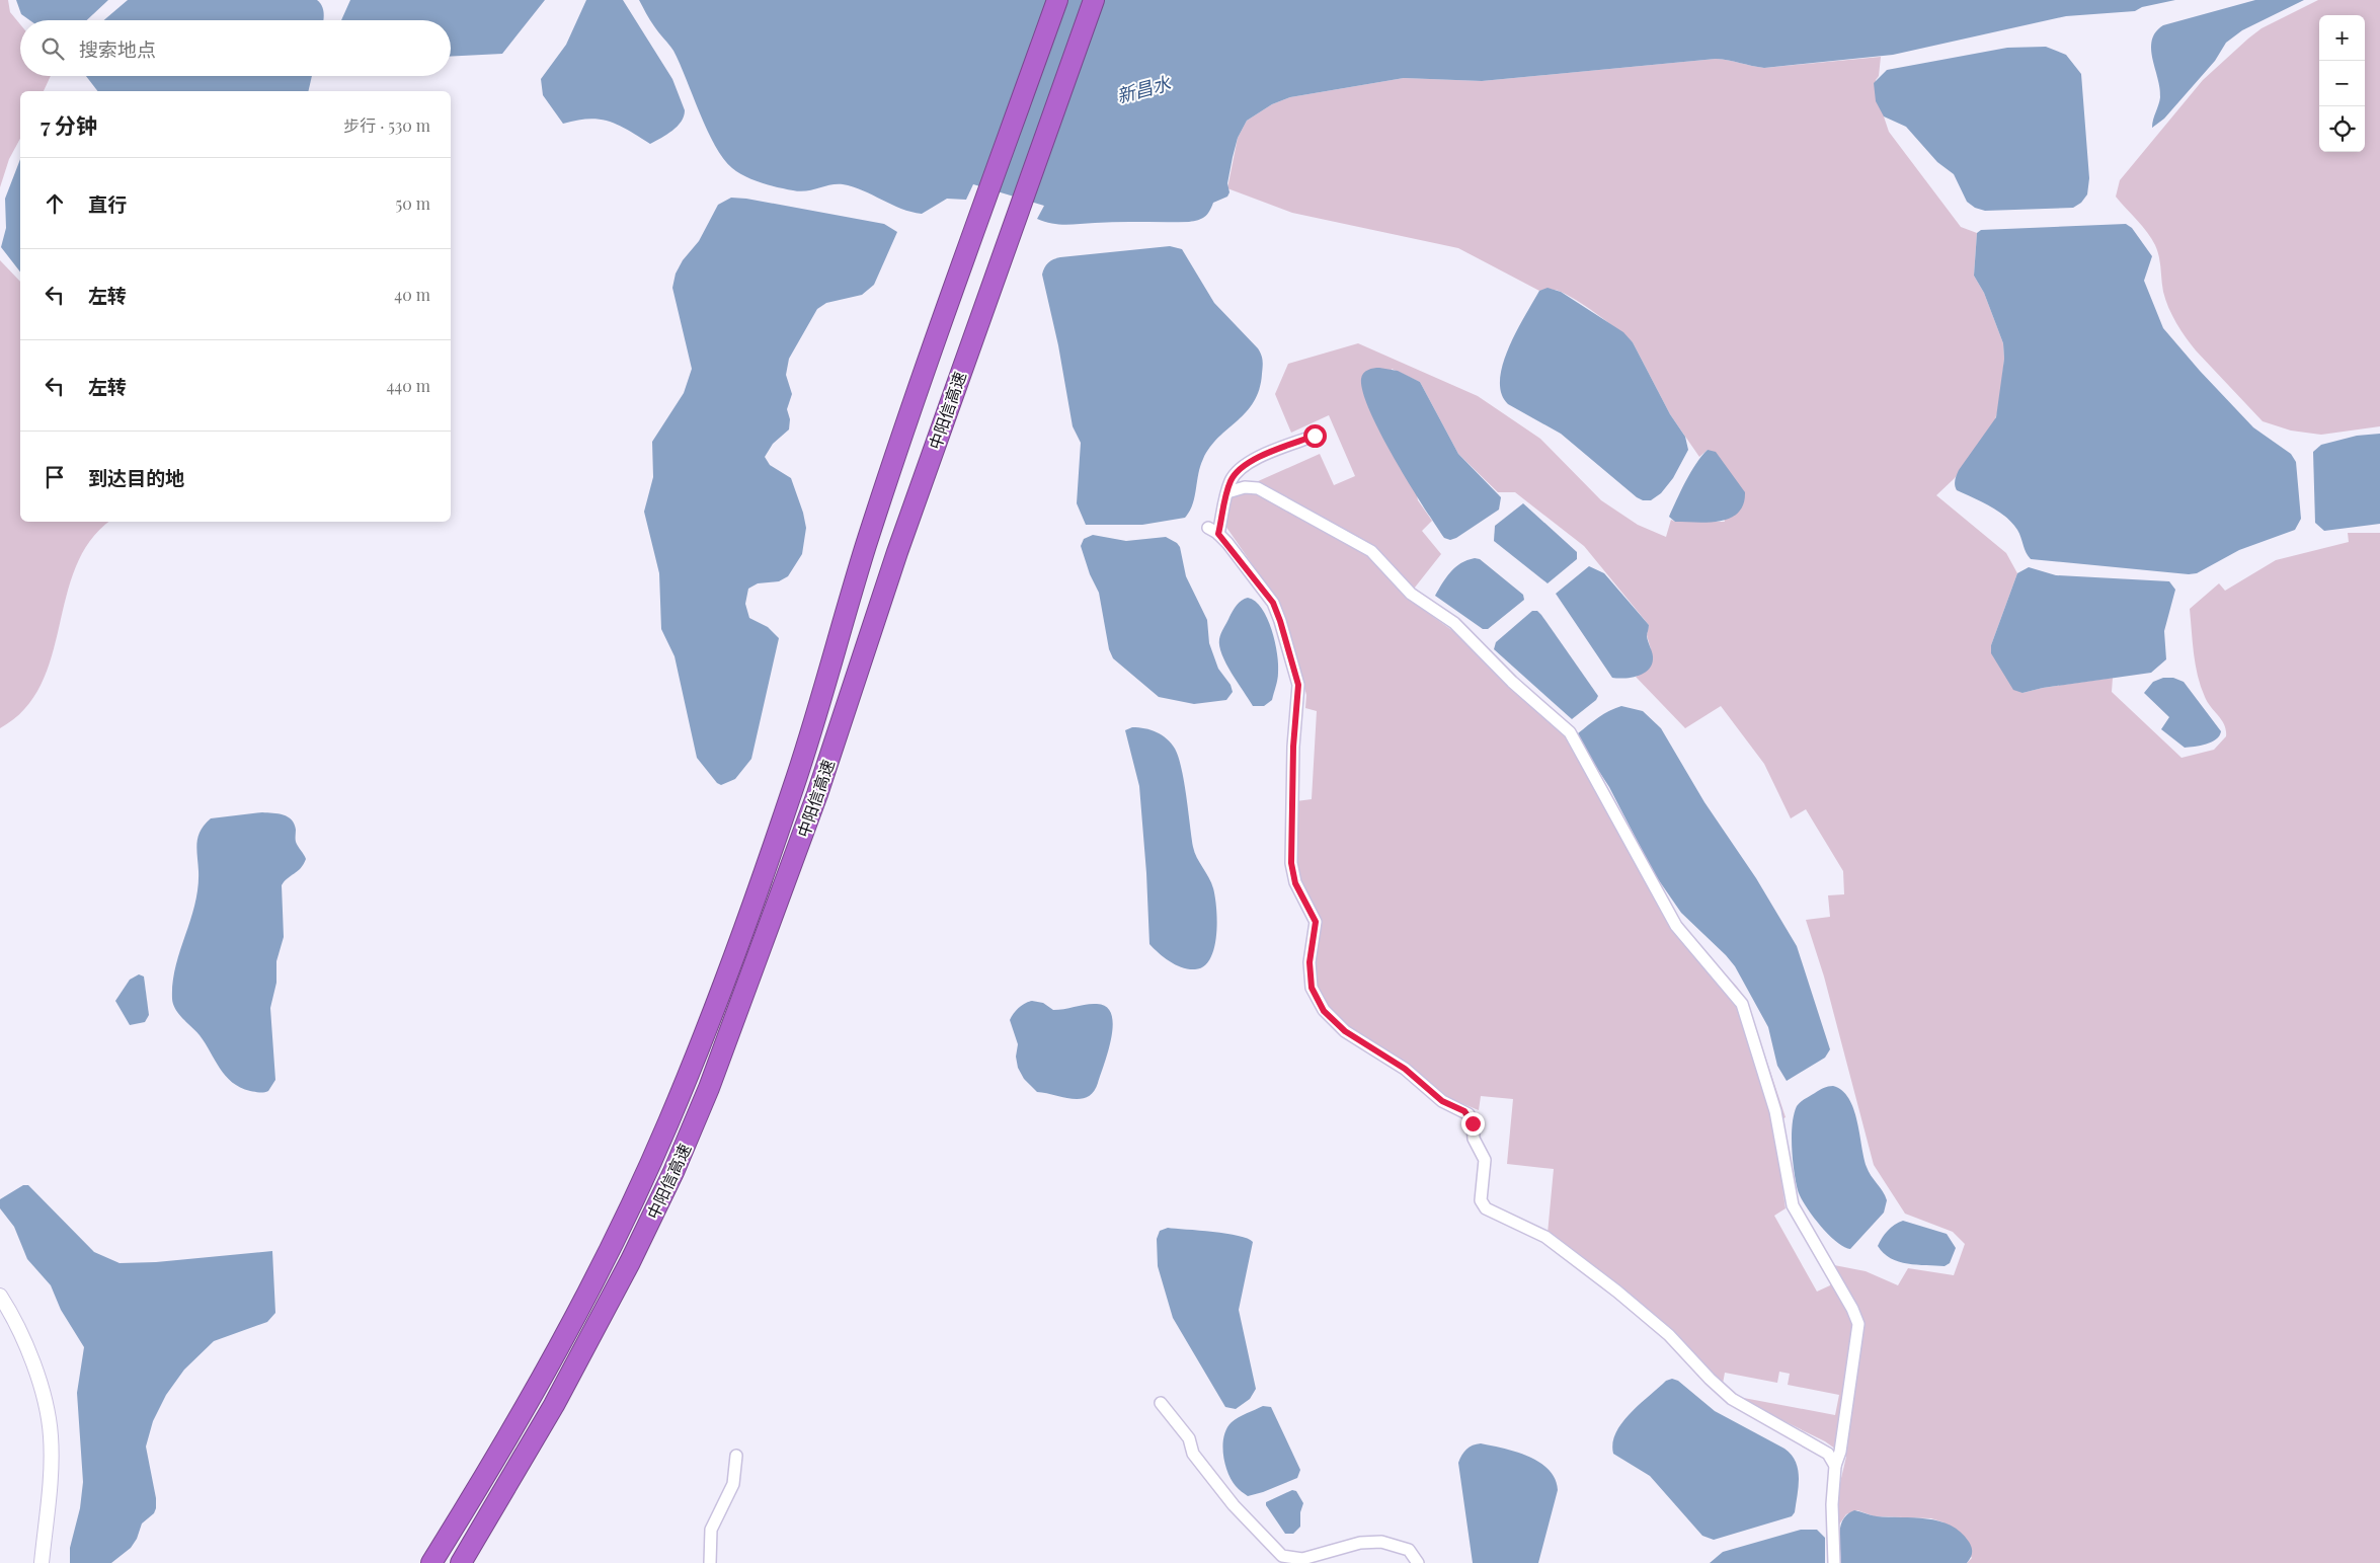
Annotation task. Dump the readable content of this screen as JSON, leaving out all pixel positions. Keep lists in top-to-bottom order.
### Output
{
  "streets": {
    "highway": ["中阳信高速"]
  },
  "water": ["新昌水"],
  "page": {
    "map_buttons": ["+", "−"],
    "search": "搜索地点",
    "heading": ["7 分钟", "步行 · 530 m"],
    "list": [
      ["直行", "50 m"],
      ["左转", "40 m"],
      ["左转", "440 m"],
      "到达目的地"
    ]
  }
}
